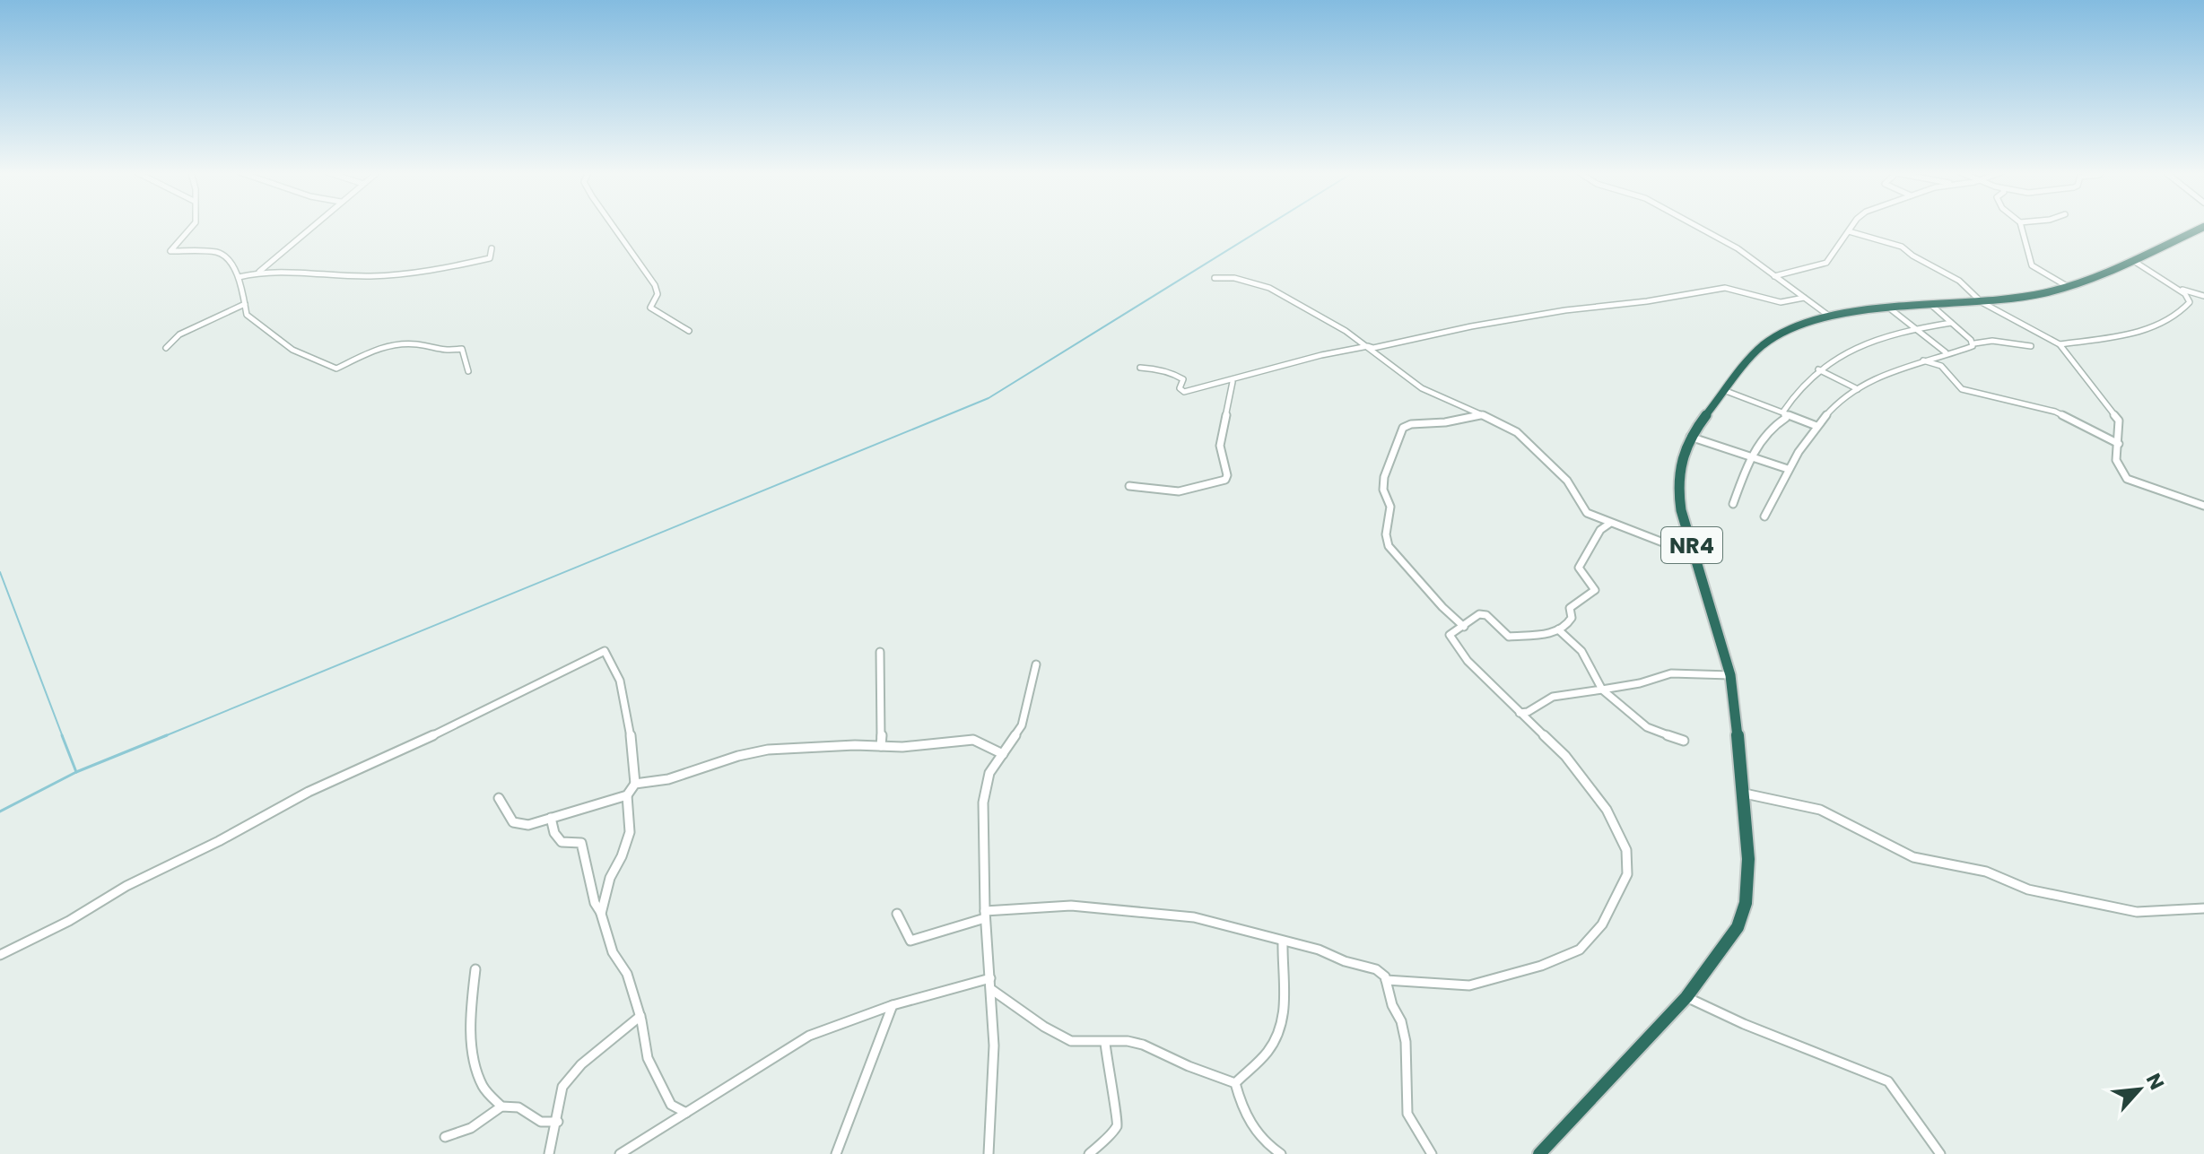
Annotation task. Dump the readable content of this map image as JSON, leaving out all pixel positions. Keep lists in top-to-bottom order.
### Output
{
  "streets": {
    "highway": ["NR4"]
  },
  "north": "top right"
}
